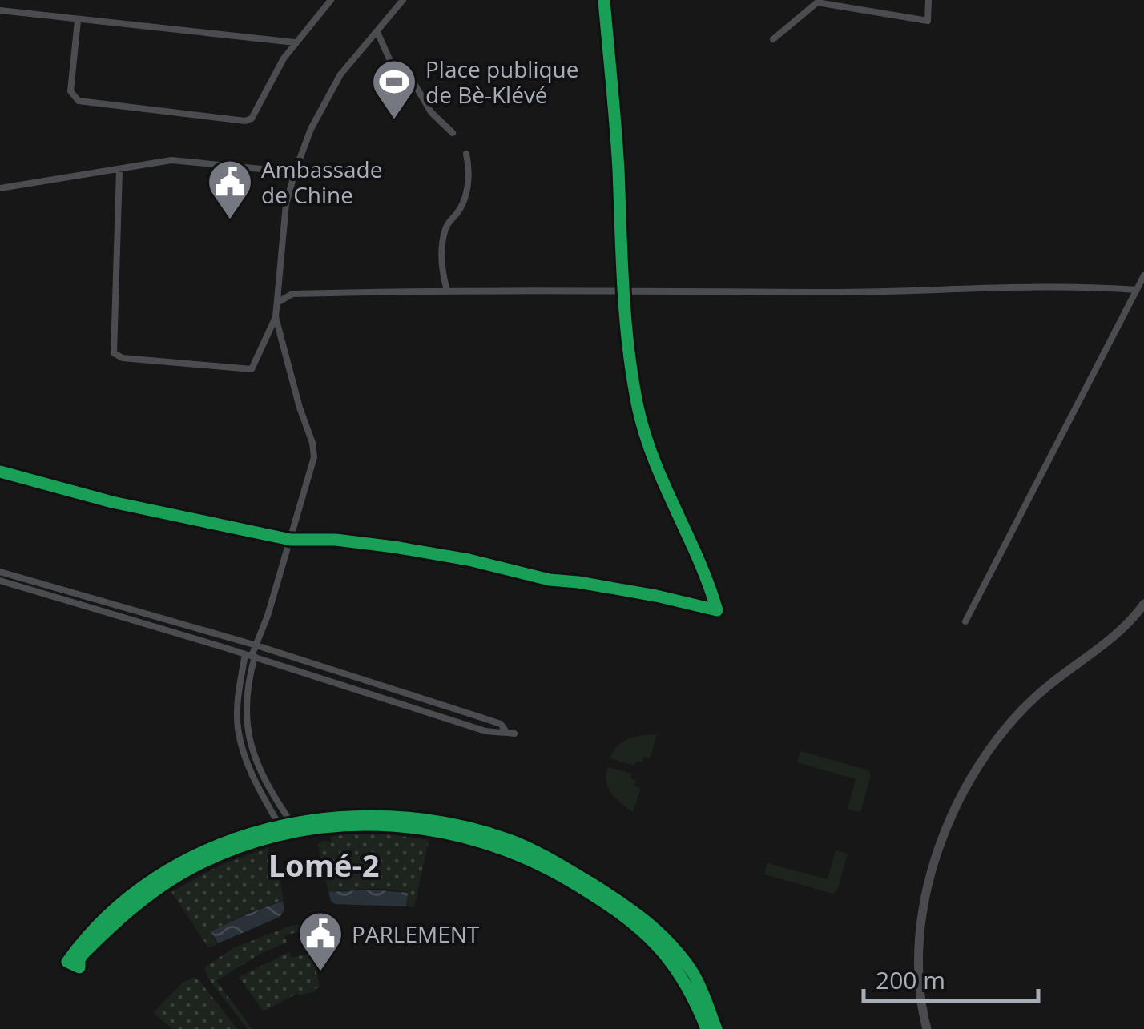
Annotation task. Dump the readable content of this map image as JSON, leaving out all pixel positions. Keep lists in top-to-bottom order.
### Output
{
  "districts": ["Lomé-2"],
  "places": {
    "sports": ["Place publique de Bè-Klévé"],
    "public building": ["Ambassade de Chine", "PARLEMENT"]
  },
  "scale_bar": "200 m"
}
